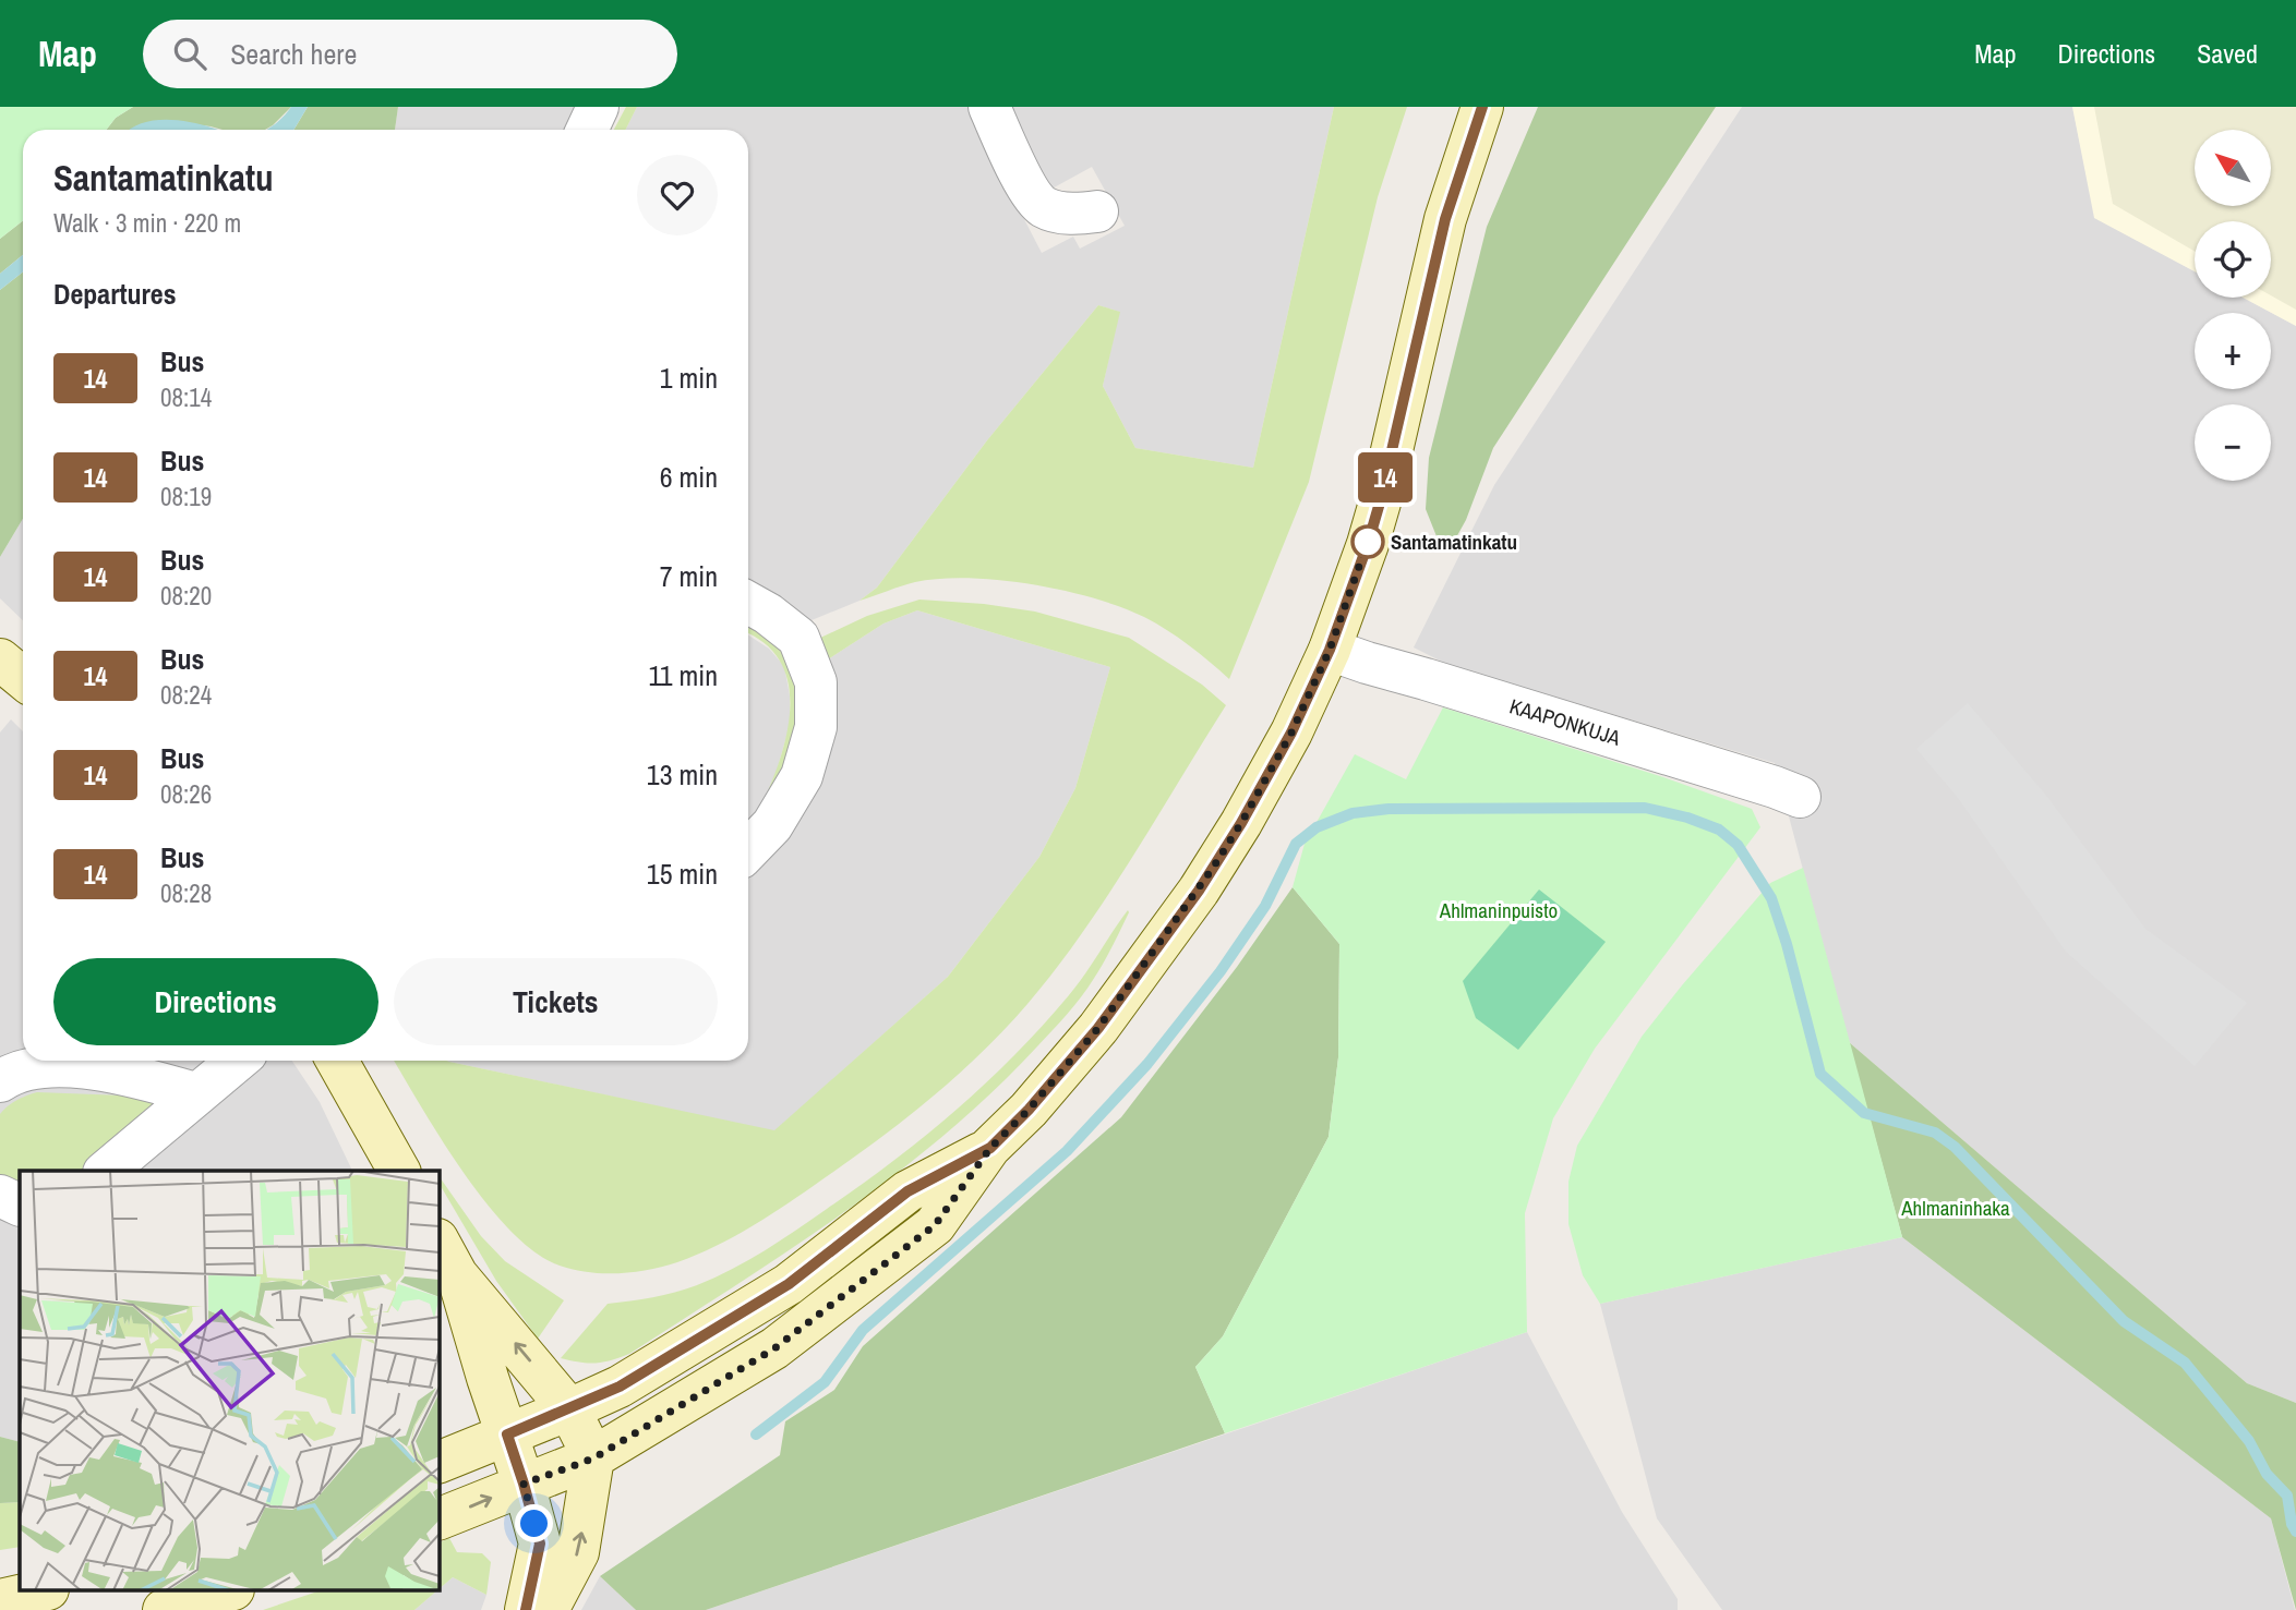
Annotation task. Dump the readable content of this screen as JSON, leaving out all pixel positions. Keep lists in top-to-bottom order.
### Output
{
  "streets": {
    "street": ["KAAPONKUJA"]
  },
  "parks": ["Ahlmaninpuisto", "Ahlmaninhaka"],
  "places": ["Santamatinkatu"],
  "lines": ["bus line 14"],
  "north": "top left",
  "page": {
    "header": "Map",
    "search": "Search here",
    "nav": ["Map", "Directions", "Saved"],
    "on_map": "14",
    "map_buttons": ["+", "−"],
    "heading": [
      ["Santamatinkatu", "Walk · 3 min · 220 m"],
      "Departures"
    ],
    "list": [
      {
        "mark": "14",
        "name": "Bus",
        "note": "08:14",
        "value": "1 min"
      },
      {
        "mark": "14",
        "name": "Bus",
        "note": "08:19",
        "value": "6 min"
      },
      {
        "mark": "14",
        "name": "Bus",
        "note": "08:20",
        "value": "7 min"
      },
      {
        "mark": "14",
        "name": "Bus",
        "note": "08:24",
        "value": "11 min"
      },
      {
        "mark": "14",
        "name": "Bus",
        "note": "08:26",
        "value": "13 min"
      },
      {
        "mark": "14",
        "name": "Bus",
        "note": "08:28",
        "value": "15 min"
      }
    ],
    "buttons": ["Directions", "Tickets"]
  }
}
